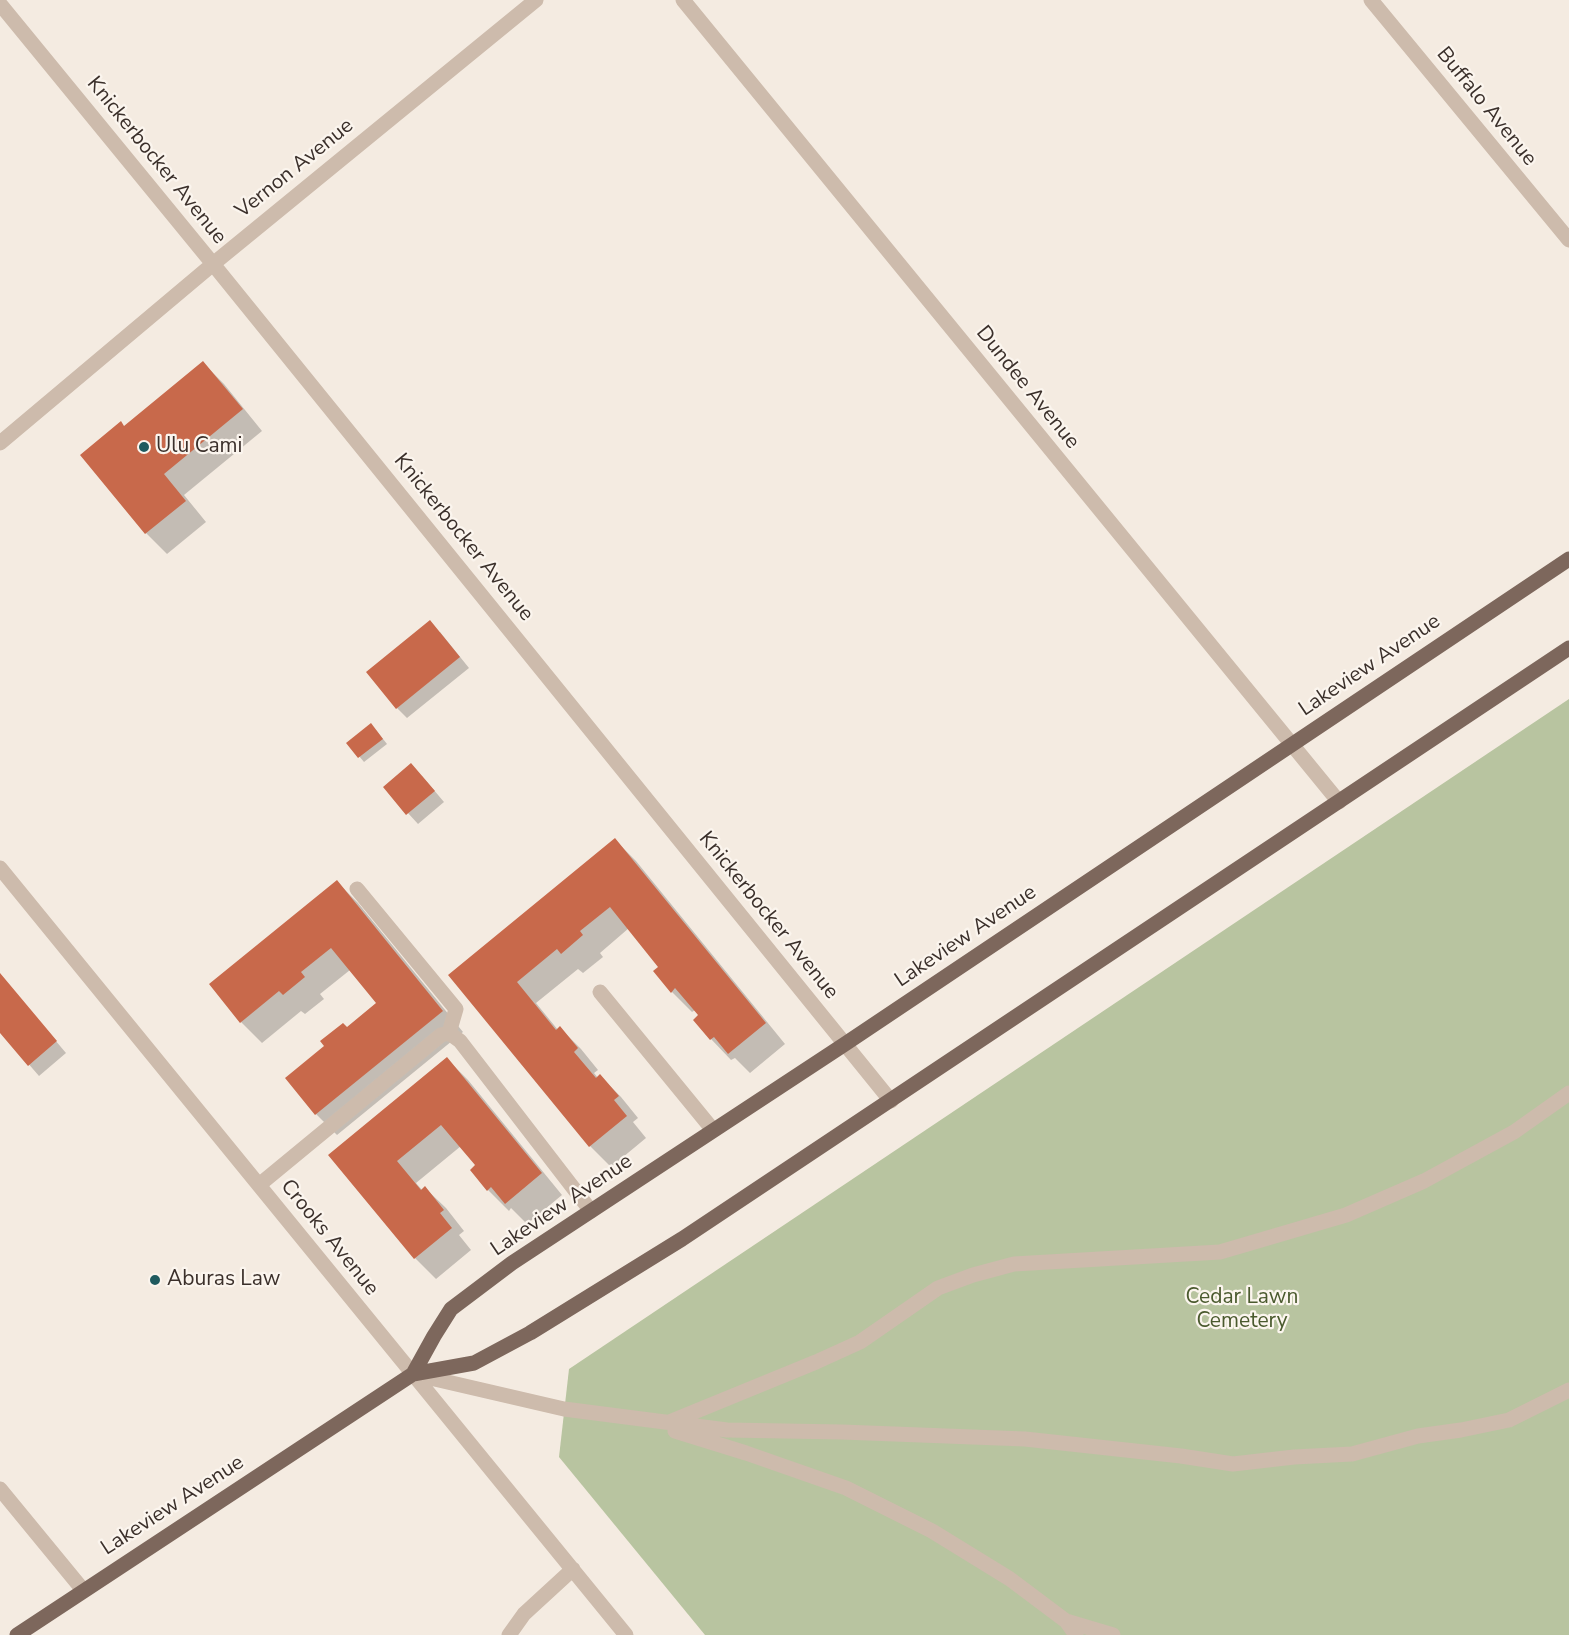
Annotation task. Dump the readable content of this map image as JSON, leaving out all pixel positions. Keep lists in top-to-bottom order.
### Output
{
  "streets": {
    "main road": ["Lakeview Avenue"],
    "street": [
      "Buffalo Avenue",
      "Knickerbocker Avenue",
      "Vernon Avenue",
      "Dundee Avenue",
      "Crooks Avenue"
    ]
  },
  "crossings": [
    ["Knickerbocker Avenue", "Vernon Avenue"],
    ["Knickerbocker Avenue", "Lakeview Avenue"],
    ["Dundee Avenue", "Lakeview Avenue"],
    ["Lakeview Avenue", "Crooks Avenue"]
  ],
  "parks": ["Cedar Lawn Cemetery"],
  "places": ["Ulu Cami", "Aburas Law"]
}
